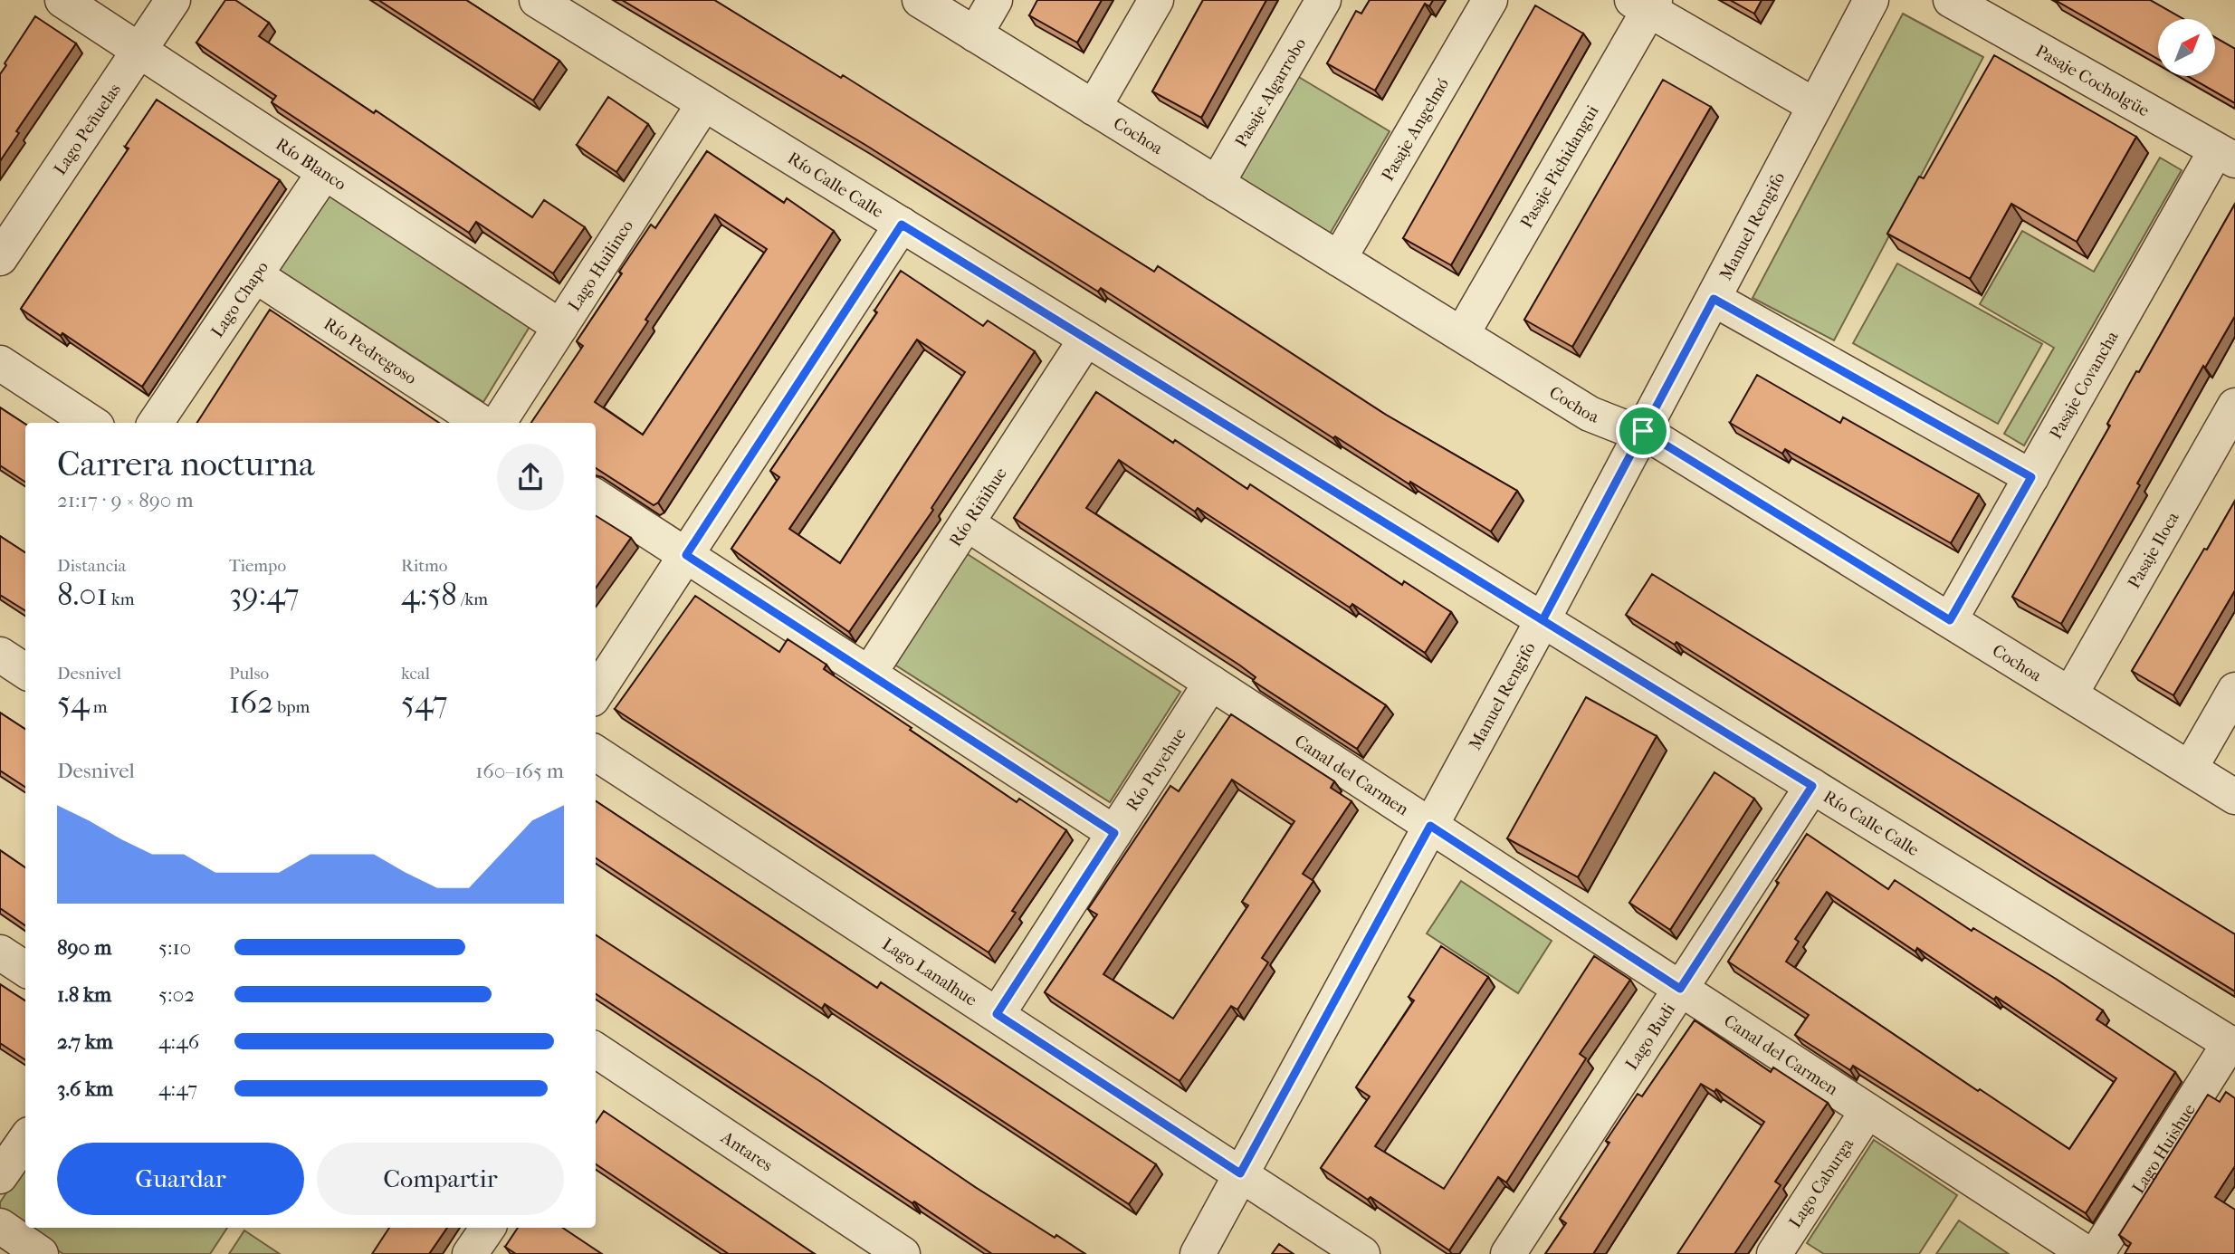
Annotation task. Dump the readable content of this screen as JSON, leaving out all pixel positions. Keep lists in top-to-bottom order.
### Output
{
  "streets": {
    "street": [
      "Pasaje Cocholgüe",
      "Pasaje Algarrobo",
      "Lago Peñuelas",
      "Pasaje Angelmó",
      "Cochoa",
      "Río Blanco",
      "Pasaje Pichidangui",
      "Río Calle Calle",
      "Manuel Rengifo",
      "Lago Huilinco",
      "Lago Chapo",
      "Río Pedregoso",
      "Pasaje Covancha",
      "Río Riñihue",
      "Pasaje Iloca",
      "Río Puyehue",
      "Canal del Carmen",
      "Lago Lanalhue",
      "Lago Budi",
      "Lago Huishue",
      "Antares",
      "Lago Caburga"
    ]
  },
  "crossings": [
    ["Pasaje Cocholgüe", "Pasaje Covancha"],
    ["Pasaje Algarrobo", "Cochoa"],
    ["Lago Peñuelas", "Río Blanco"],
    ["Pasaje Angelmó", "Cochoa"],
    ["Cochoa", "Pasaje Pichidangui"],
    ["Cochoa", "Manuel Rengifo"],
    ["Cochoa", "Pasaje Covancha"],
    ["Cochoa", "Pasaje Iloca"],
    ["Río Blanco", "Lago Huilinco"],
    ["Río Blanco", "Lago Chapo"],
    ["Río Calle Calle", "Manuel Rengifo"],
    ["Río Calle Calle", "Lago Huilinco"],
    ["Río Calle Calle", "Río Riñihue"],
    ["Río Calle Calle", "Lago Budi"],
    ["Río Calle Calle", "Lago Huishue"],
    ["Manuel Rengifo", "Canal del Carmen"],
    ["Manuel Rengifo", "Lago Lanalhue"],
    ["Lago Chapo", "Río Pedregoso"],
    ["Río Riñihue", "Canal del Carmen"],
    ["Río Puyehue", "Canal del Carmen"],
    ["Río Puyehue", "Lago Lanalhue"],
    ["Canal del Carmen", "Lago Budi"],
    ["Canal del Carmen", "Lago Caburga"]
  ],
  "north": "top right",
  "page": {
    "heading": ["Carrera nocturna", "21:17 · 9 × 890 m"],
    "stats": [
      ["Distancia", "8.01 km"],
      ["Tiempo", "39:47"],
      ["Ritmo", "4:58 /km"],
      ["Desnivel", "54 m"],
      ["Pulso", "162 bpm"],
      ["kcal", "547"]
    ],
    "chart": ["Desnivel", "160–165 m"],
    "list": [
      {
        "name": "890 m",
        "note": "5:10"
      },
      {
        "name": "1.8 km",
        "note": "5:02"
      },
      {
        "name": "2.7 km",
        "note": "4:46"
      },
      {
        "name": "3.6 km",
        "note": "4:47"
      }
    ],
    "buttons": ["Guardar", "Compartir"]
  }
}
